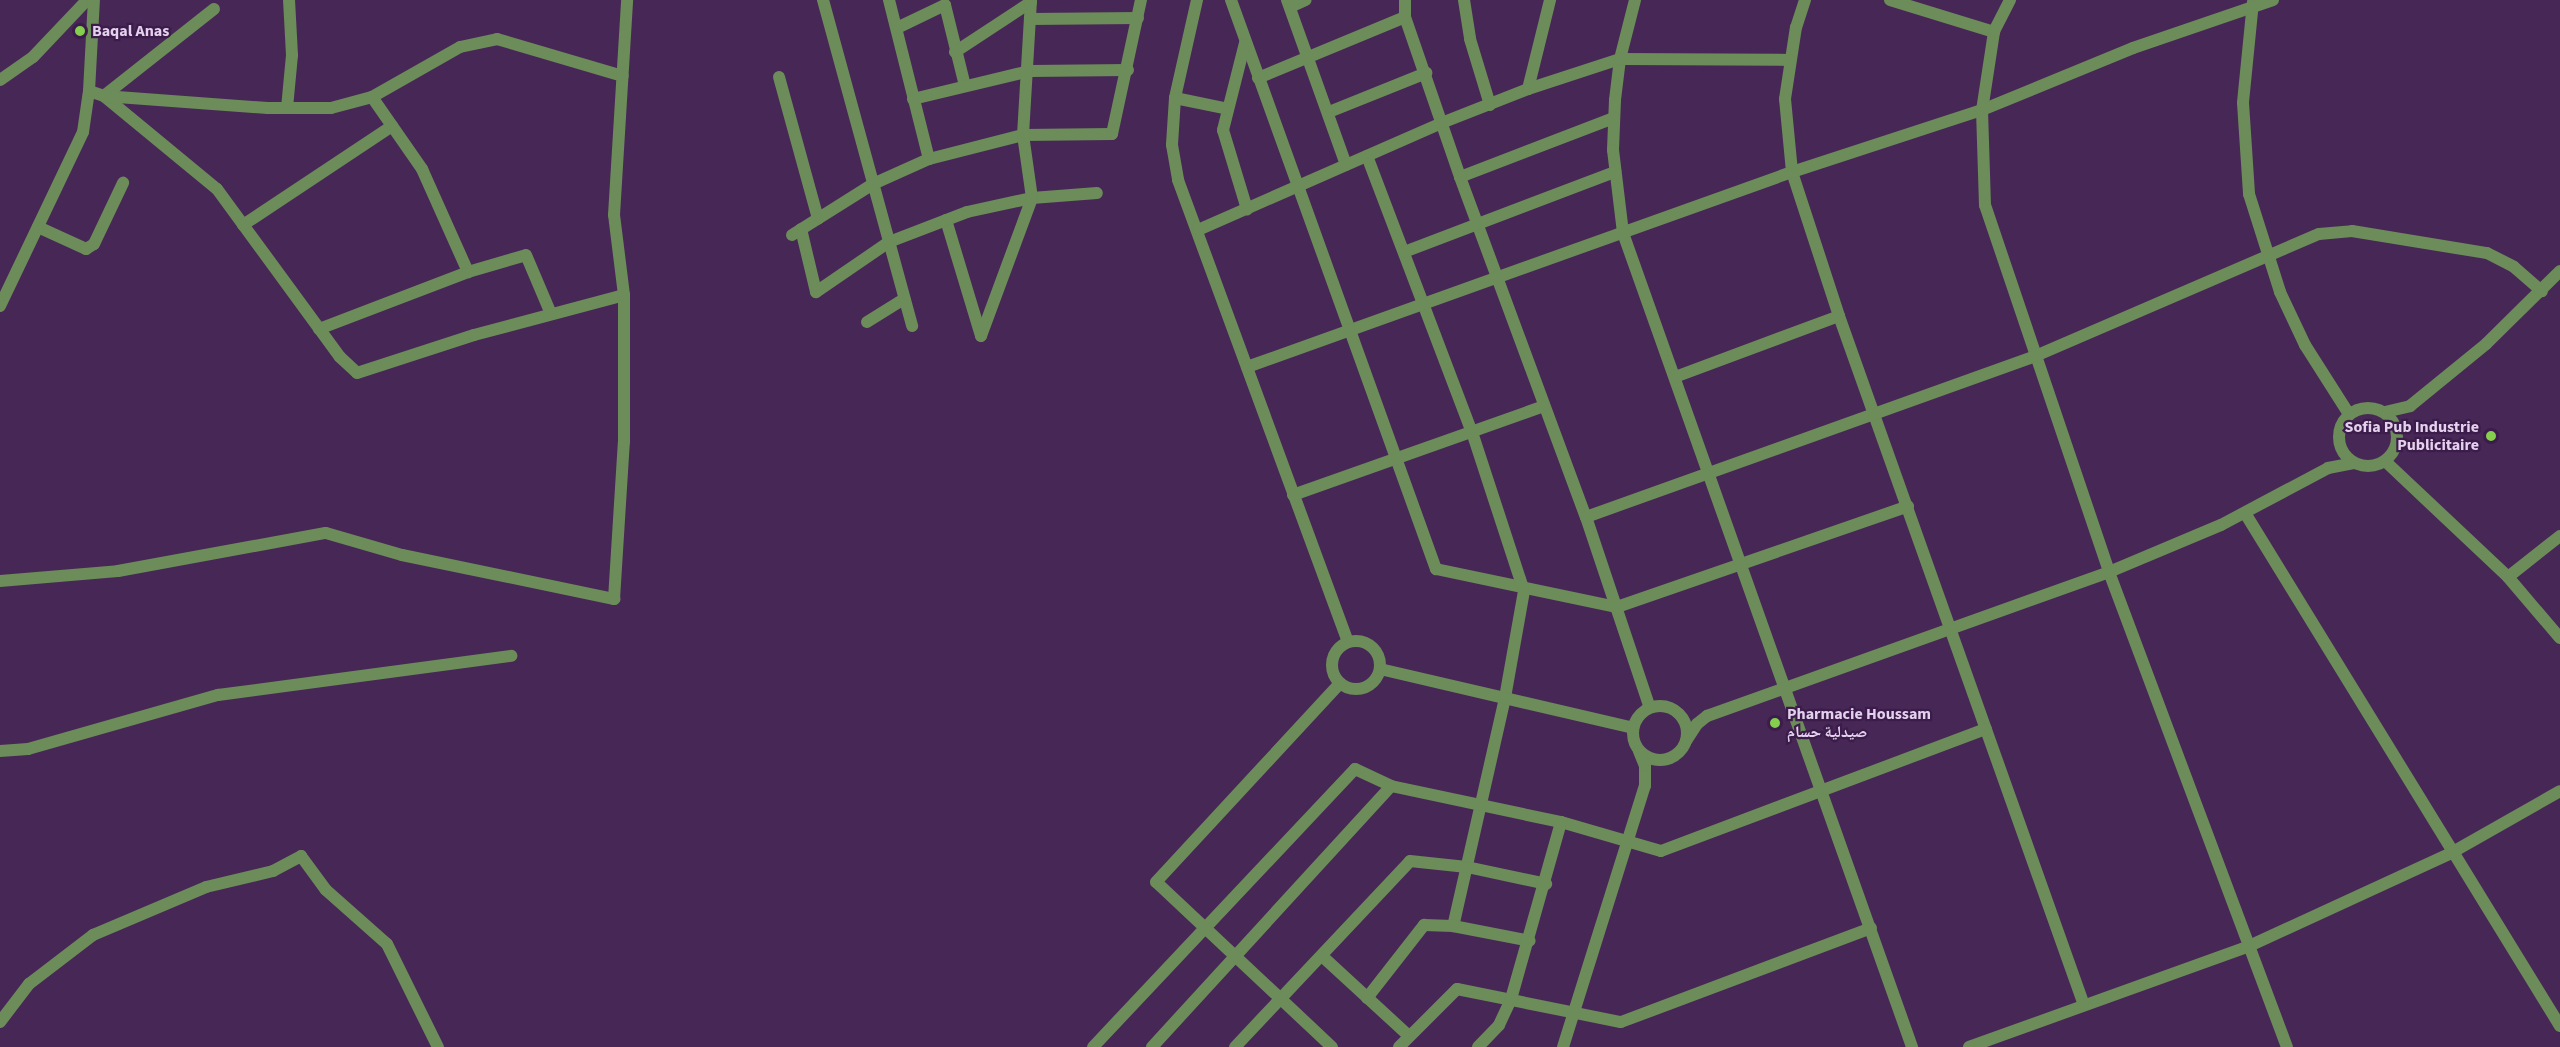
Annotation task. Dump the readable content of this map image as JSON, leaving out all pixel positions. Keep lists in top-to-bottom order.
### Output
{
  "places": ["Baqal Anas", "Sofia Pub Industrie Publicitaire", "Pharmacie Houssam صيدلية حسام"]
}
